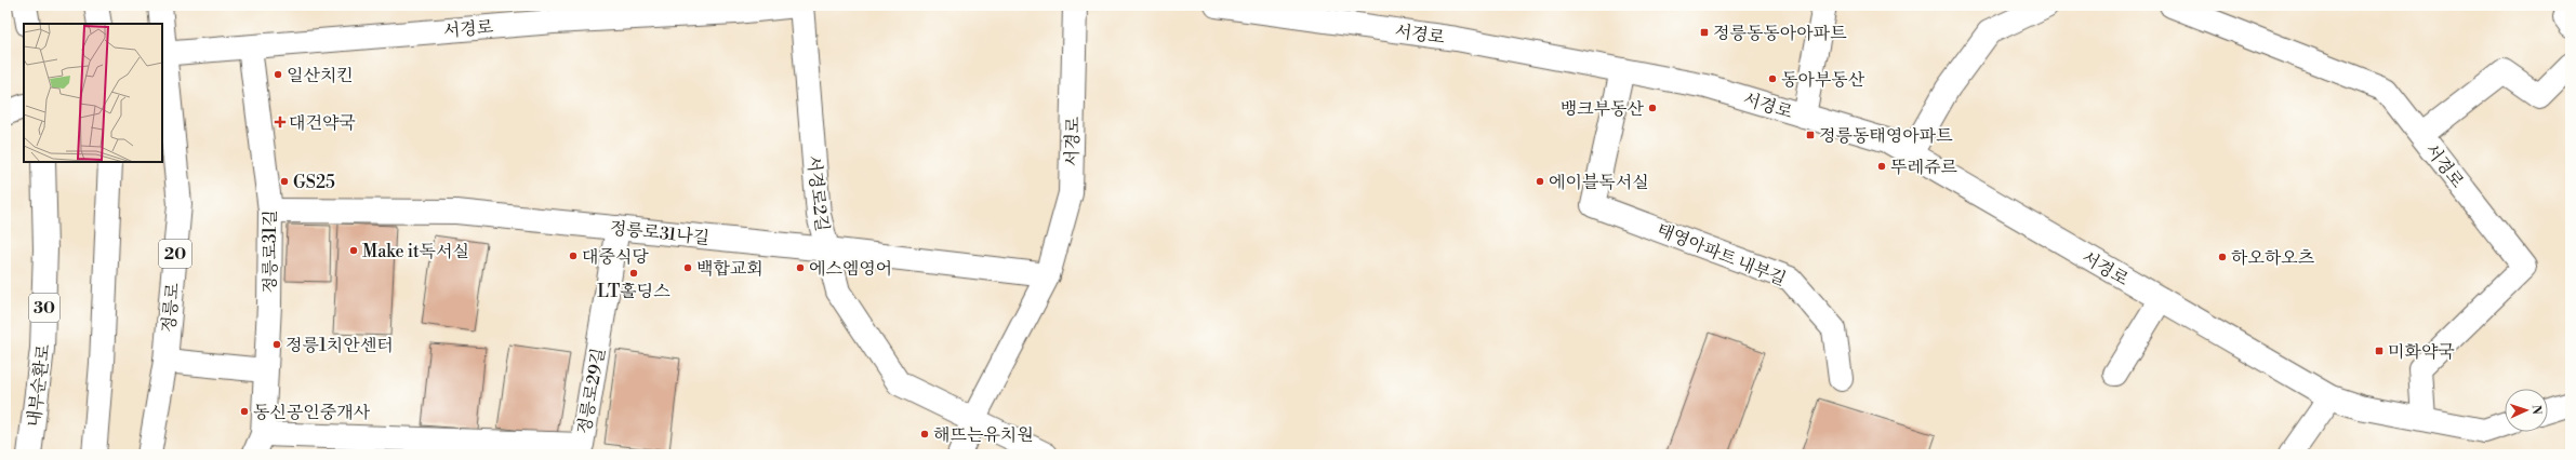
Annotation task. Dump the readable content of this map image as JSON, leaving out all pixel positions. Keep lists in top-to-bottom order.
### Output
{
  "streets": {
    "main road": [
      "서경로",
      "서경로2길",
      "정릉로31나길",
      "정릉로31길",
      "20",
      "태영아파트 내부길",
      "30",
      "정릉로",
      "내부순환로",
      "정릉로29길"
    ]
  },
  "crossings": [
    ["서경로", "서경로2길"],
    ["서경로", "정릉로31나길"],
    ["서경로", "정릉로31길"],
    ["서경로", "태영아파트 내부길"],
    ["서경로", "정릉로"],
    ["서경로2길", "정릉로31나길"],
    ["정릉로31나길", "정릉로31길"],
    ["정릉로31나길", "정릉로29길"],
    ["정릉로31길", "정릉로29길"]
  ],
  "places": {
    "transit": ["정릉동동아아파트", "정릉동태영아파트", "미화약국"],
    "other": [
      "일산치킨",
      "동아부동산",
      "뱅크부동산",
      "뚜레쥬르",
      "GS25",
      "에이블독서실",
      "Make it독서실",
      "대중식당",
      "하오하오츠",
      "백합교회",
      "에스엠영어",
      "LT홀딩스",
      "정릉1치안센터",
      "동신공인중개사",
      "해뜨는유치원"
    ],
    "health": ["대건약국"]
  },
  "north": "right"
}
